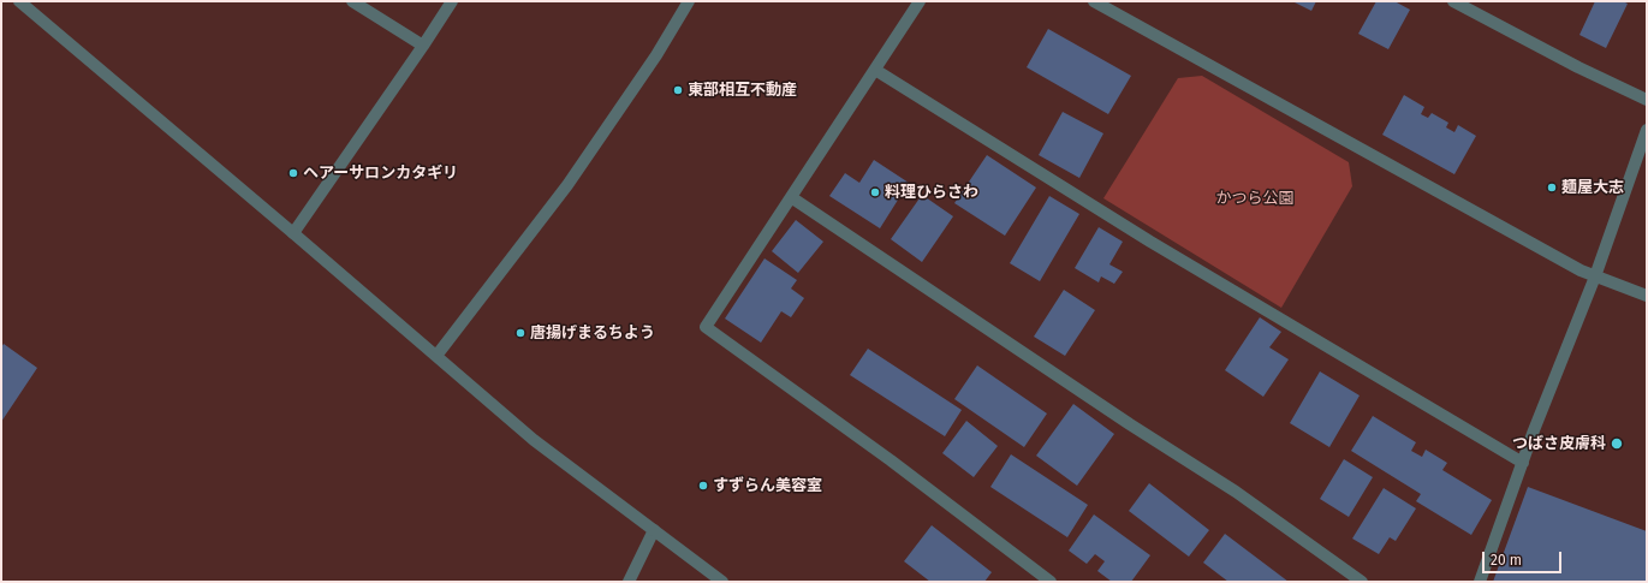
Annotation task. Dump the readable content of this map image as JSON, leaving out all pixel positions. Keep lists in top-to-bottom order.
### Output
{
  "parks": ["かつら公園"],
  "places": [
    "東部相互不動産",
    "ヘアーサロンカタギリ",
    "麺屋大志",
    "料理ひらさわ",
    "唐揚げまるちよう",
    "つばさ皮膚科",
    "すずらん美容室"
  ],
  "scale_bar": "20 m"
}
